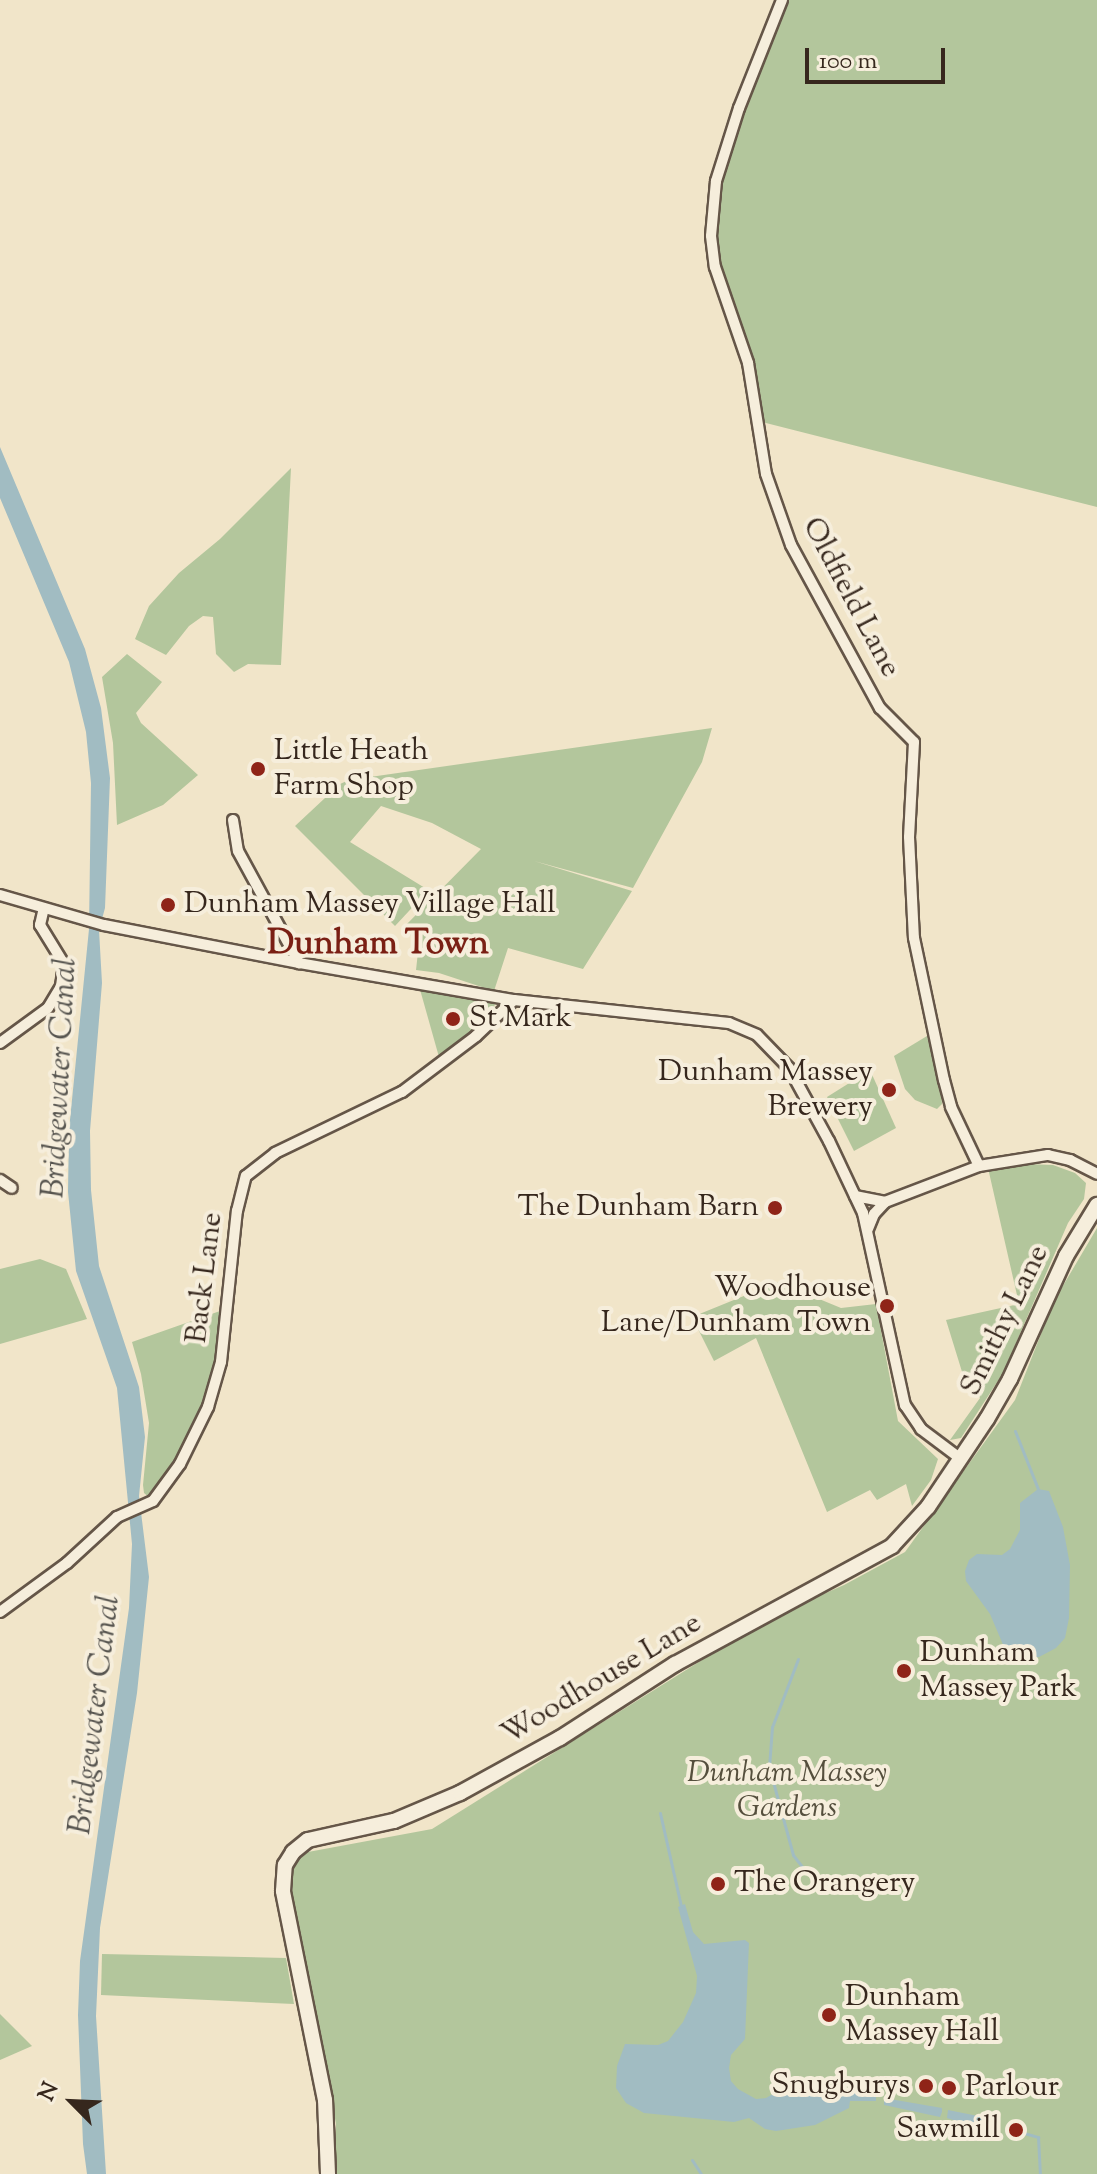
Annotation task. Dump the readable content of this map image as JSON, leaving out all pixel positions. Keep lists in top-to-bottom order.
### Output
{
  "streets": {
    "main road": ["Smithy Lane", "Woodhouse Lane"],
    "street": ["Oldfield Lane", "Back Lane"]
  },
  "crossings": [
    ["Smithy Lane", "Woodhouse Lane"]
  ],
  "districts": ["Dunham Town"],
  "water": ["Bridgewater Canal"],
  "parks": ["Dunham Massey Gardens"],
  "places": [
    "Little Heath Farm Shop",
    "Dunham Massey Village Hall",
    "St Mark",
    "Dunham Massey Brewery",
    "The Dunham Barn",
    "Woodhouse Lane/Dunham Town",
    "Dunham Massey Park",
    "The Orangery",
    "Dunham Massey Hall",
    "Snugburys",
    "Parlour",
    "Sawmill"
  ],
  "scale_bar": "100 m",
  "north": "top left"
}
